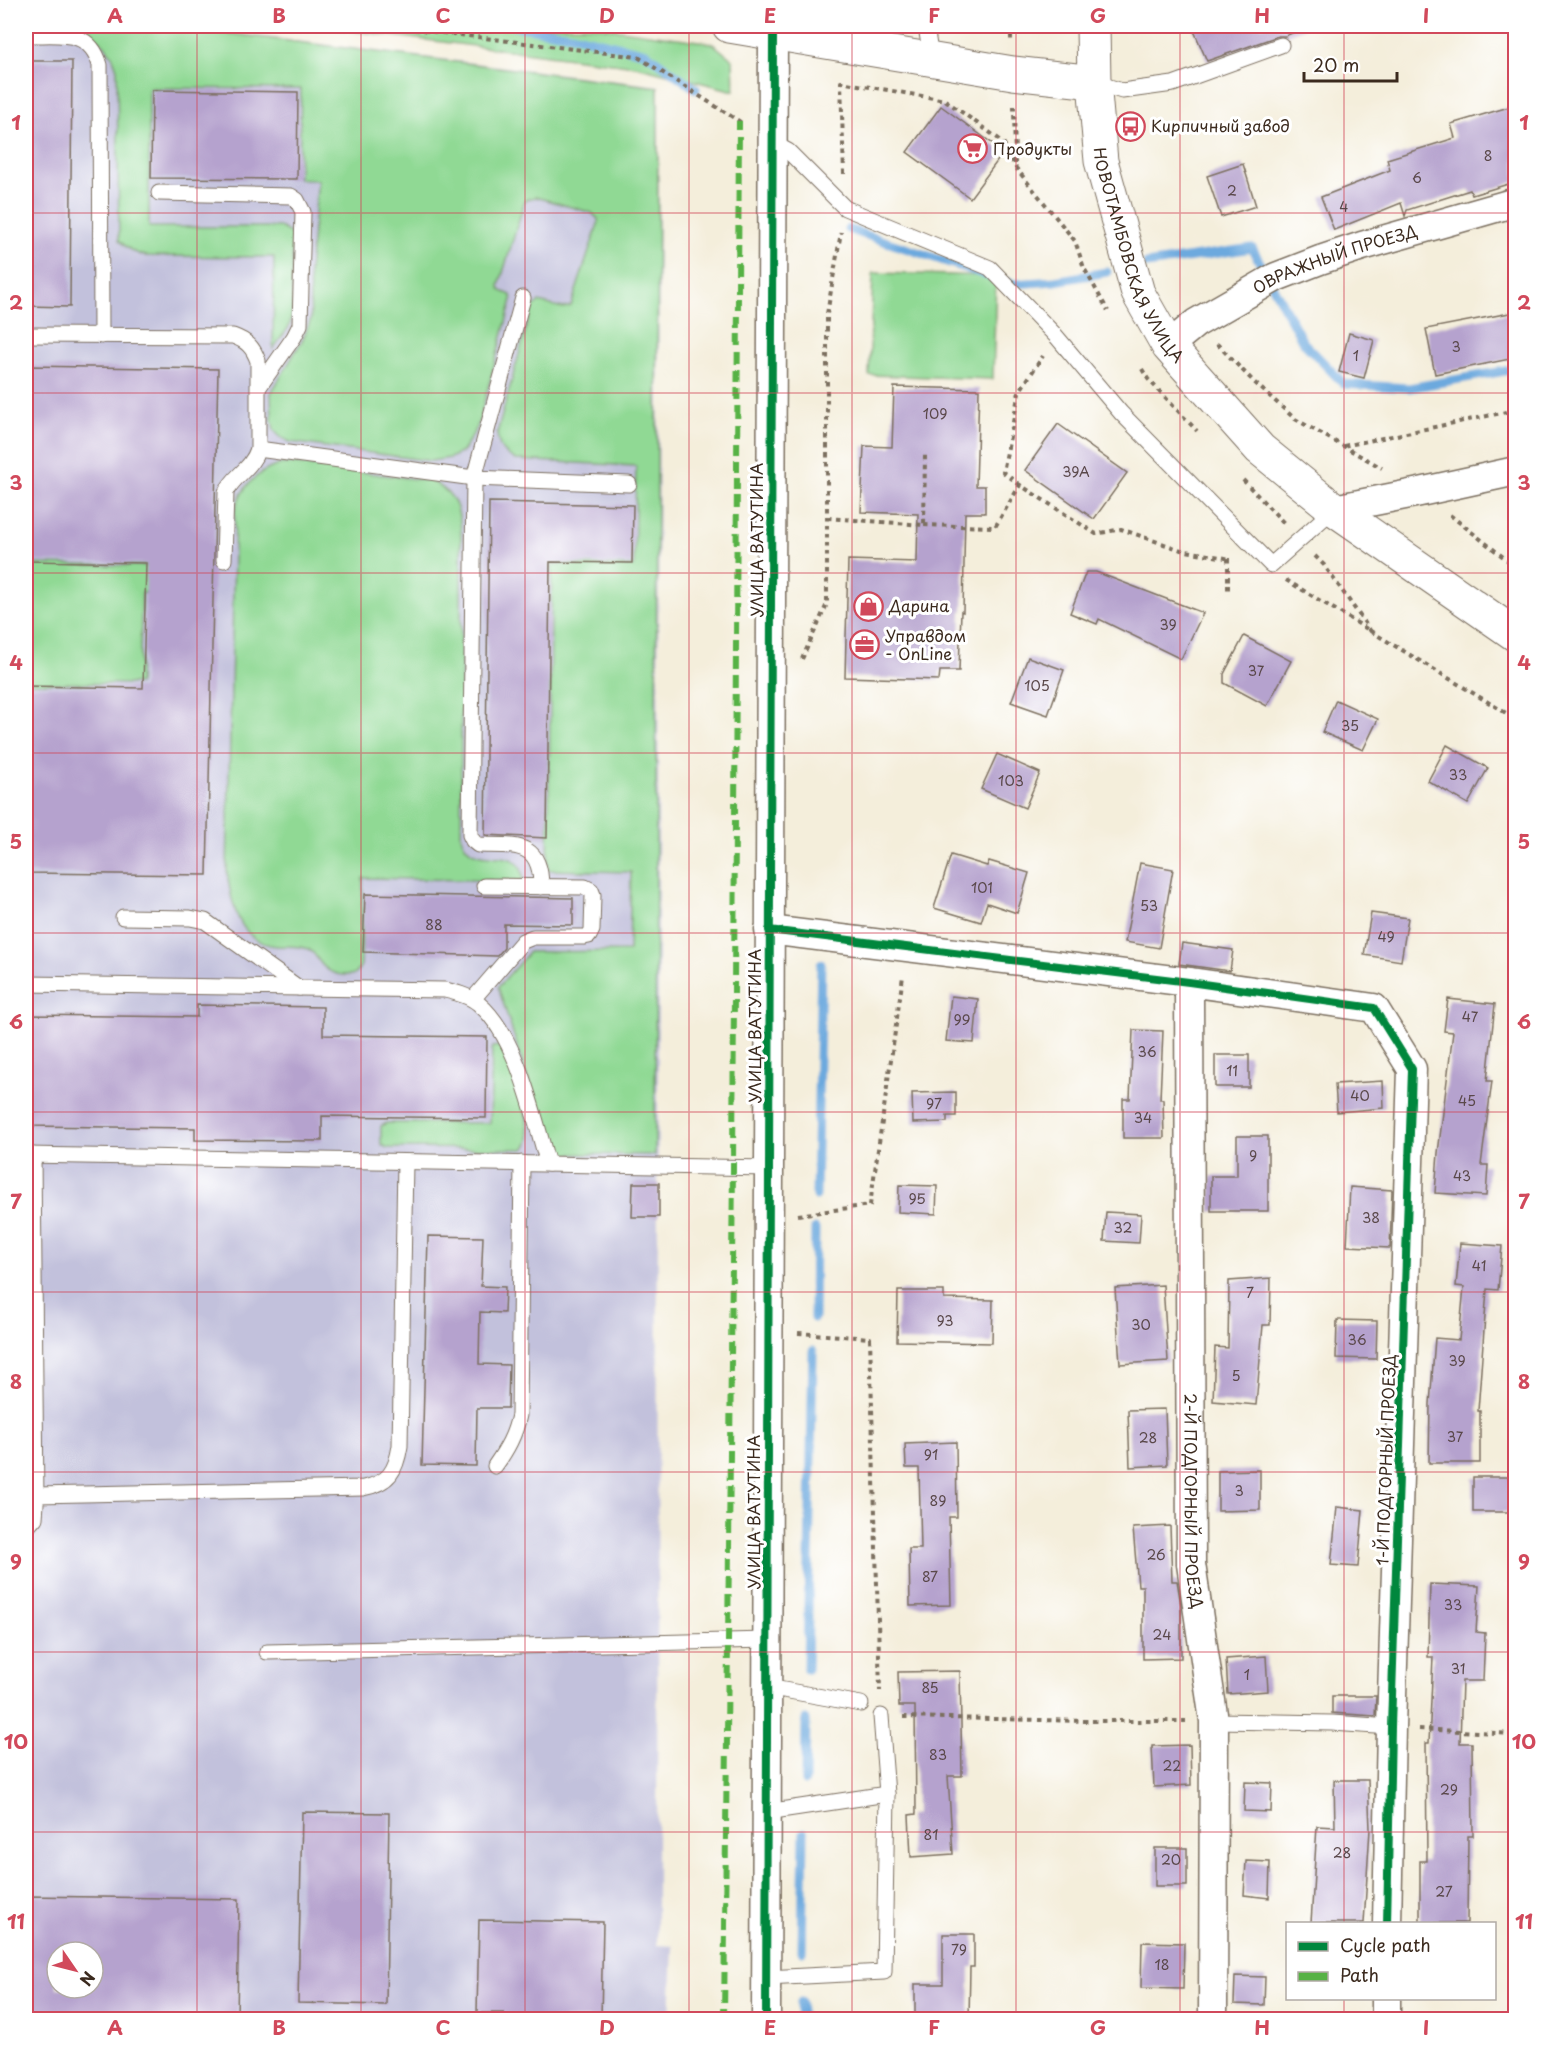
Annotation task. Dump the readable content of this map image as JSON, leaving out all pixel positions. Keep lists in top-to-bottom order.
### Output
{
  "streets": {
    "main road": ["НОВОТАМБОВСКАЯ УЛИЦА"],
    "street": [
      "ОВРАЖНЫЙ ПРОЕЗД",
      "УЛИЦА ВАТУТИНА",
      "1-Й ПОДГОРНЫЙ ПРОЕЗД",
      "2-Й ПОДГОРНЫЙ ПРОЕЗД"
    ]
  },
  "crossings": [
    ["НОВОТАМБОВСКАЯ УЛИЦА", "ОВРАЖНЫЙ ПРОЕЗД"],
    ["1-Й ПОДГОРНЫЙ ПРОЕЗД", "2-Й ПОДГОРНЫЙ ПРОЕЗД"]
  ],
  "places": {
    "bus stop": ["Кирпичный завод"],
    "supermarket": ["Продукты"],
    "shop": ["Дарина"],
    "office": ["Управдом - OnLine"]
  },
  "house_numbers": [
    "8",
    "6",
    "2",
    "4",
    "3",
    "1",
    "109",
    "39А",
    "39",
    "37",
    "105",
    "35",
    "33",
    "103",
    "101",
    "53",
    "88",
    "49",
    "47",
    "99",
    "36",
    "11",
    "40",
    "45",
    "97",
    "34",
    "9",
    "43",
    "95",
    "38",
    "32",
    "41",
    "7",
    "93",
    "30",
    "36",
    "39",
    "5",
    "37",
    "28",
    "91",
    "3",
    "89",
    "26",
    "87",
    "33",
    "24",
    "31",
    "1",
    "85",
    "83",
    "22",
    "29",
    "81",
    "28",
    "20",
    "27",
    "79",
    "18"
  ],
  "legend": ["Cycle path", "Path"],
  "scale_bar": "20 m",
  "north": "bottom right",
  "grid": {
    "columns": [
      "A",
      "B",
      "C",
      "D",
      "E",
      "F",
      "G",
      "H",
      "I"
    ],
    "rows": [
      "1",
      "2",
      "3",
      "4",
      "5",
      "6",
      "7",
      "8",
      "9",
      "10",
      "11"
    ]
  }
}
